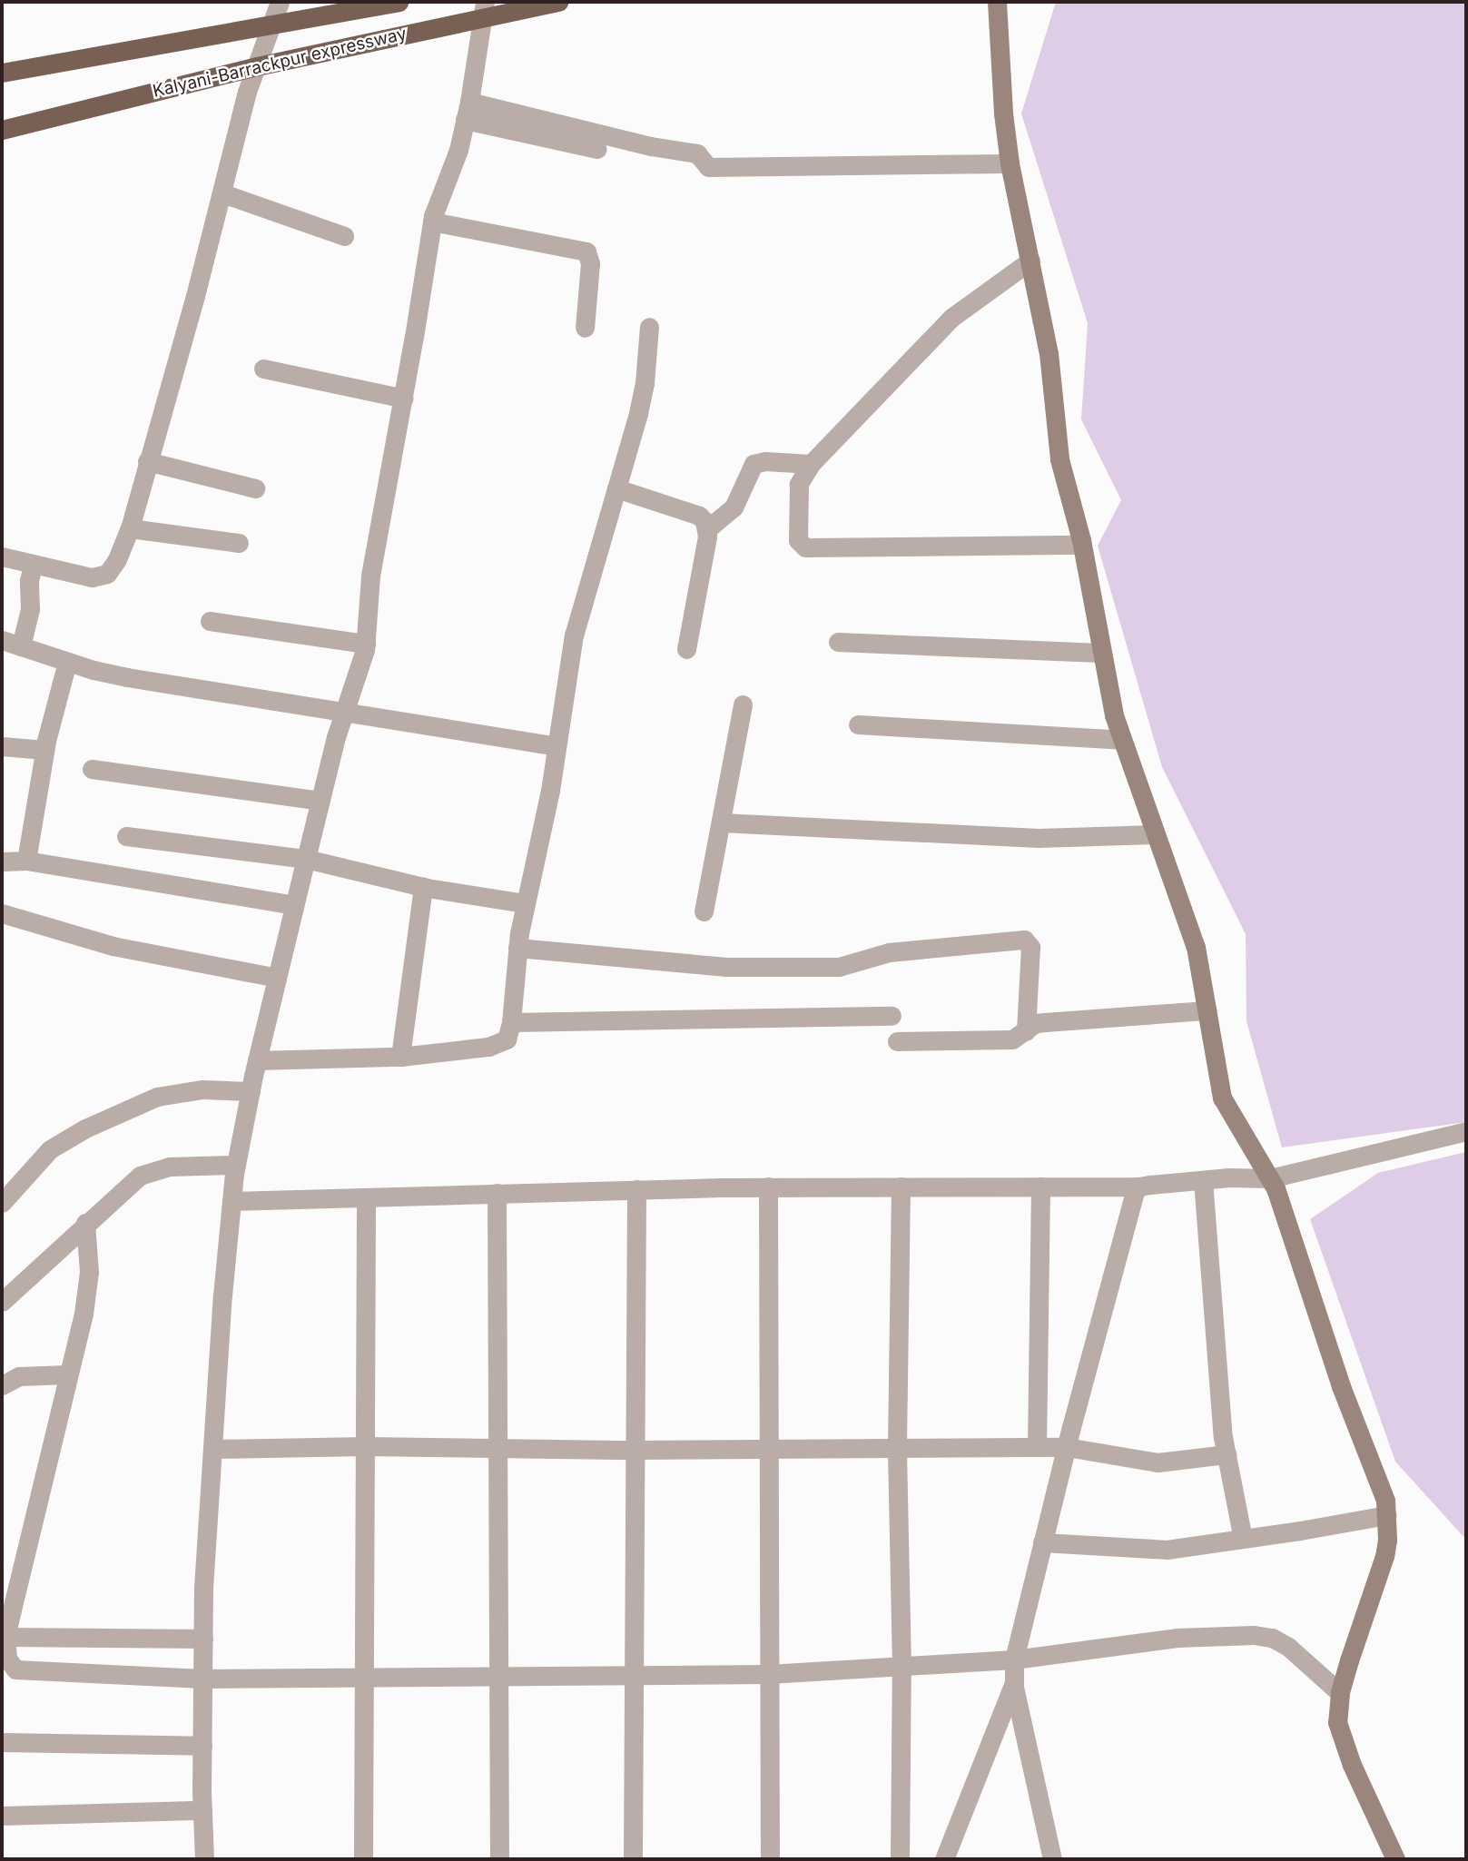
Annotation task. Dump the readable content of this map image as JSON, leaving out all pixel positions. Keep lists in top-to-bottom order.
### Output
{
  "streets": {
    "highway": ["Kalyani-Barrackpur expressway"]
  }
}
